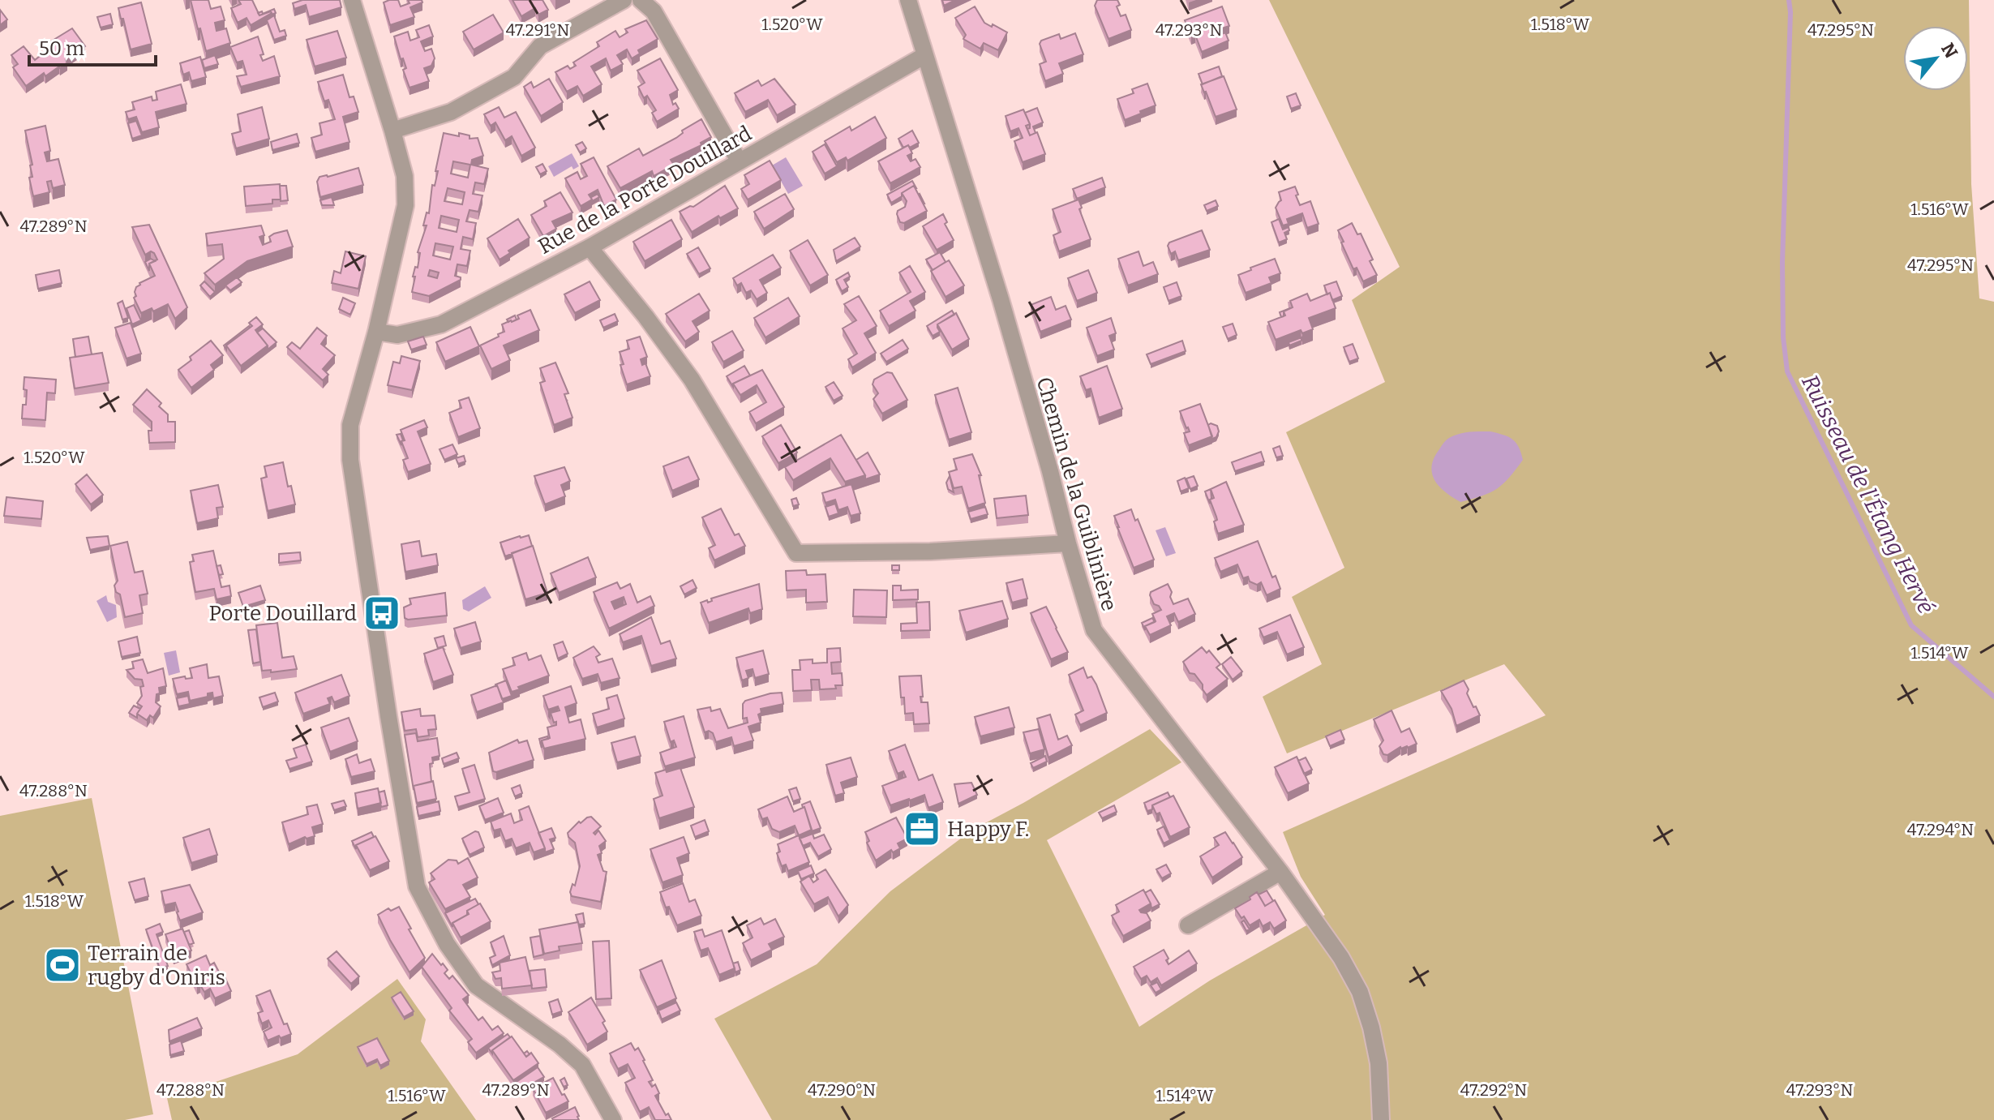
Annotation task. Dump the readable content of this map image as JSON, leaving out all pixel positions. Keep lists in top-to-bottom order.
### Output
{
  "streets": {
    "street": ["Rue de la Porte Douillard", "Chemin de la Guiblinière"]
  },
  "crossings": [
    ["Rue de la Porte Douillard", "Chemin de la Guiblinière"]
  ],
  "water": ["Ruisseau de l'Étang Hervé"],
  "places": {
    "bus stop": ["Porte Douillard"],
    "office": ["Happy F."],
    "sports": ["Terrain de rugby d'Oniris"]
  },
  "scale_bar": "50 m",
  "north": "top right",
  "coordinates": [
    "1.520°W",
    "1.518°W",
    "47.295°N",
    "47.291°N",
    "47.293°N",
    "1.516°W",
    "47.289°N",
    "1.514°W",
    "47.288°N",
    "47.294°N",
    "47.290°N",
    "47.292°N"
  ]
}
